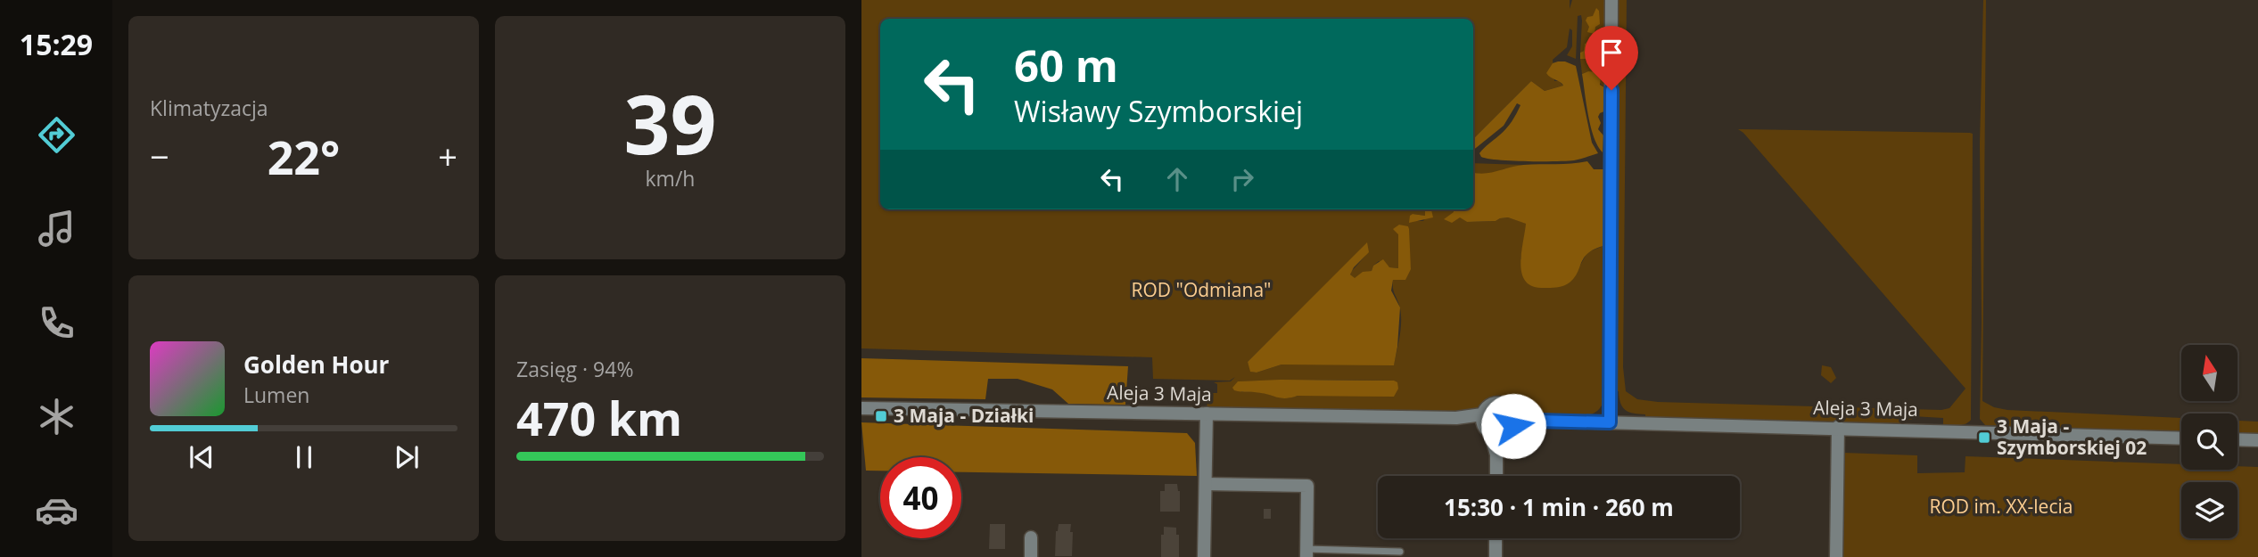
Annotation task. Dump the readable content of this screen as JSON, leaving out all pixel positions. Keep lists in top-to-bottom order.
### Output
{
  "streets": {
    "street": ["Aleja 3 Maja"]
  },
  "parks": ["ROD \"Odmiana\"", "ROD im. XX-lecia"],
  "places": {
    "transit": ["3 Maja - Działki", "3 Maja - Szymborskiej 02"]
  },
  "north": "top",
  "page": {
    "tabs": "15:29",
    "tile": [
      "Klimatyzacja",
      ["39", "km/h"],
      ["Zasięg · 94%", "470 km"]
    ],
    "turn": ["60 m", "Wisławy Szymborskiej"],
    "heat": ["−", "22°", "+"],
    "song": ["Golden Hour", "Lumen"],
    "limit": "40",
    "trip": "15:30 · 1 min · 260 m"
  }
}
